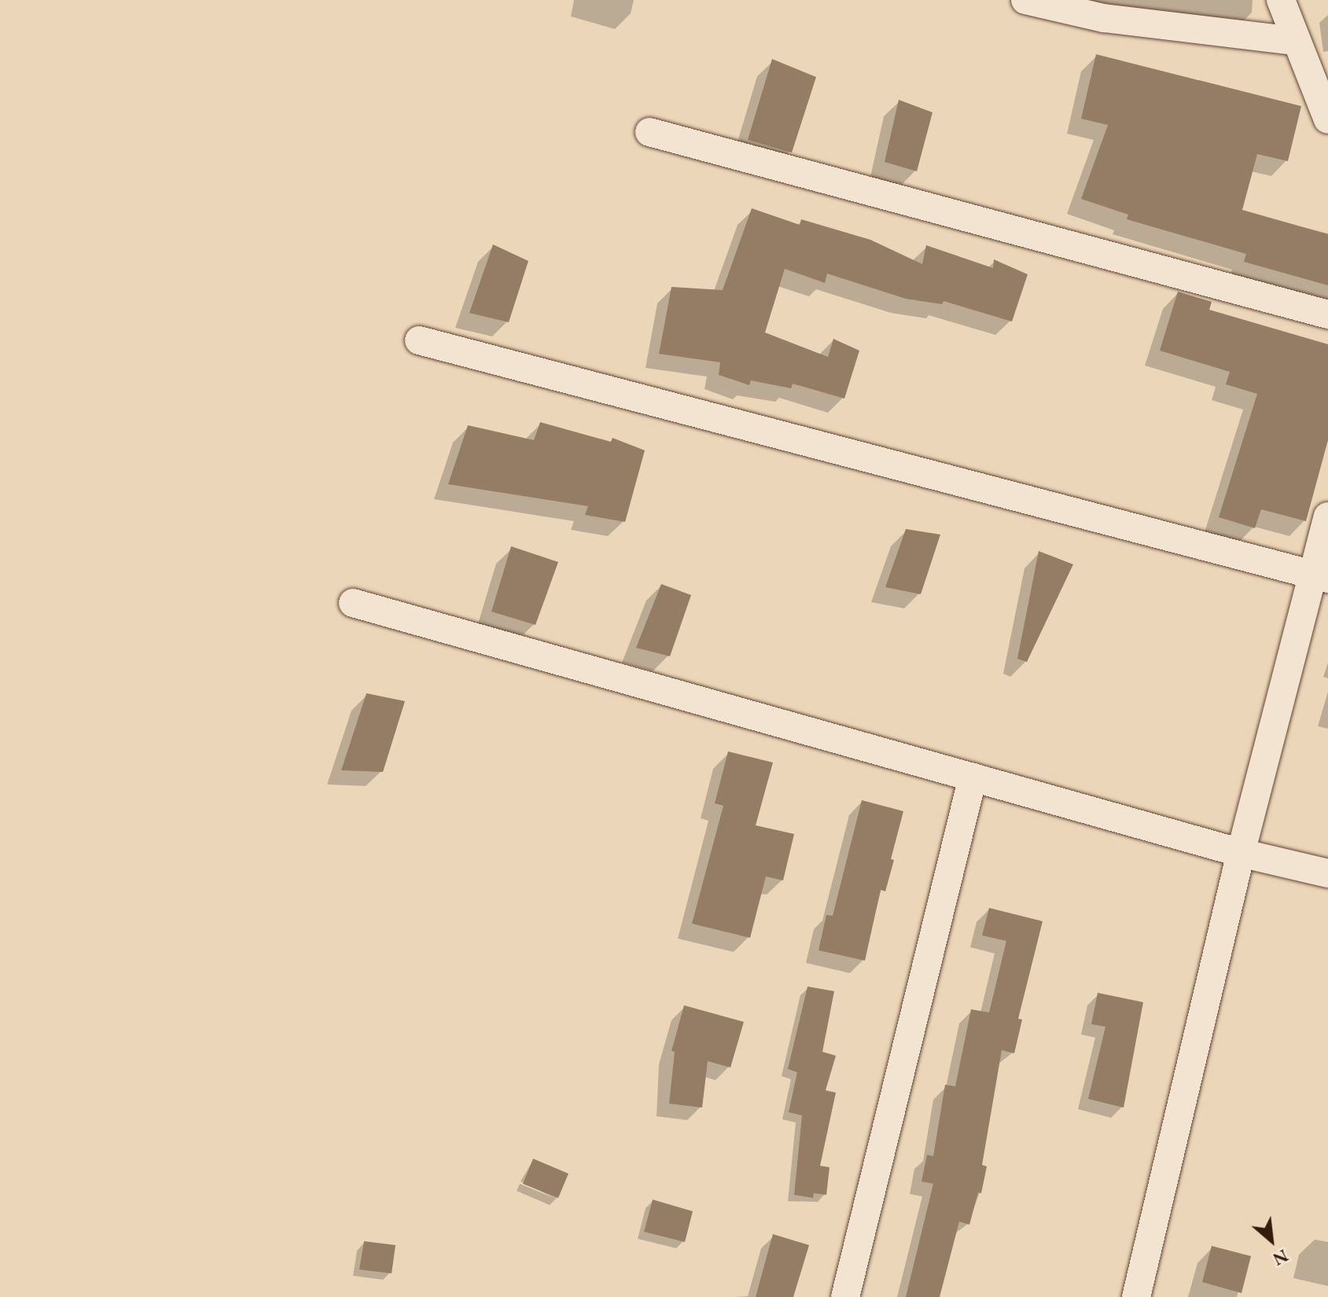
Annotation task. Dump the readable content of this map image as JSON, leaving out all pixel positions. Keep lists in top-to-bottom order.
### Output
{
  "north": "bottom right"
}
